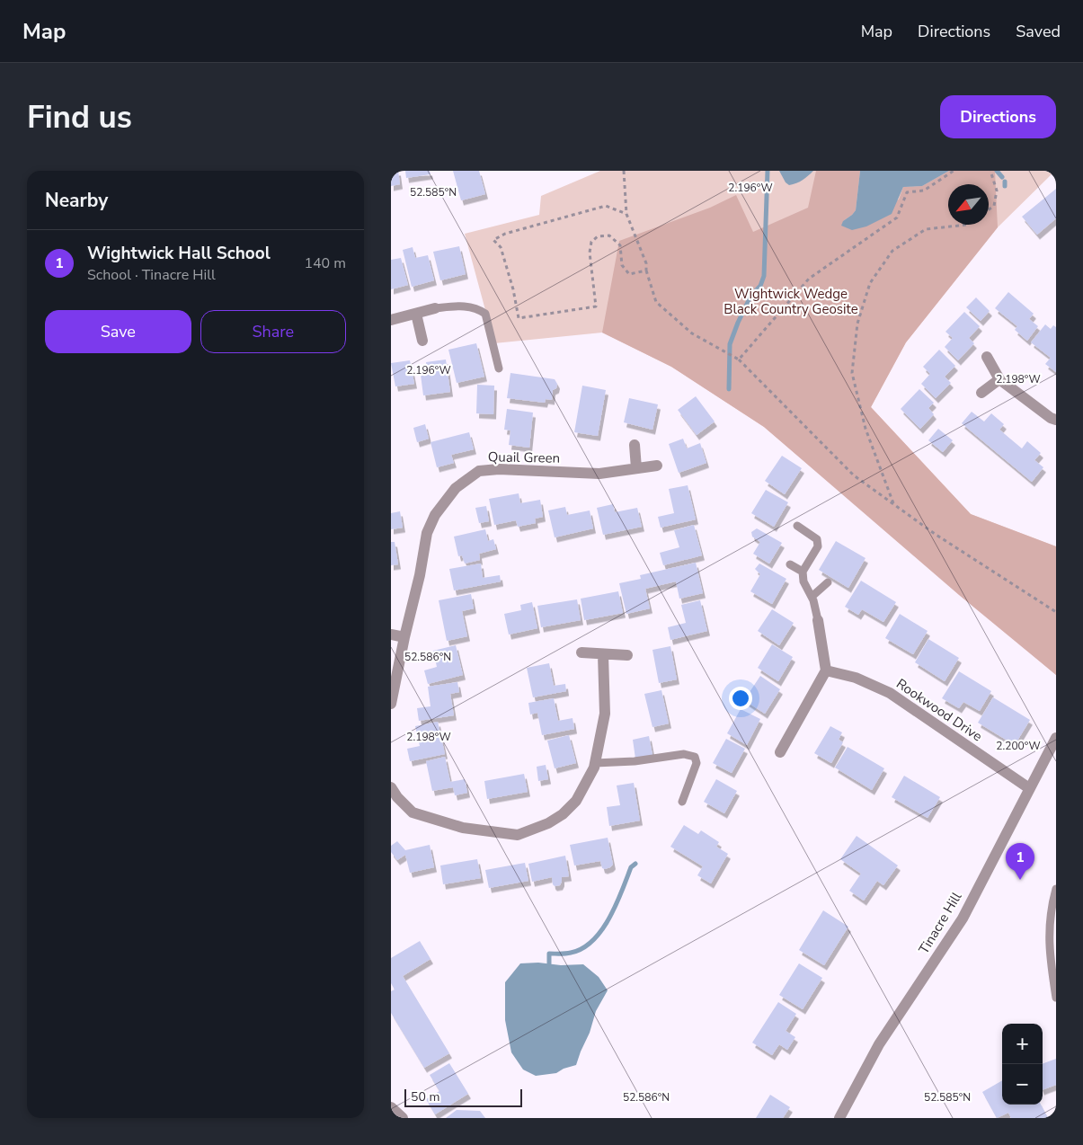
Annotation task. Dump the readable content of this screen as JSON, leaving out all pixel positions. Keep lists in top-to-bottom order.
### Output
{
  "streets": {
    "street": ["Quail Green", "Rookwood Drive", "Tinacre Hill"]
  },
  "crossings": [
    ["Rookwood Drive", "Tinacre Hill"]
  ],
  "parks": ["Wightwick Wedge Black Country Geosite"],
  "scale_bar": "50 m",
  "north": "bottom left",
  "page": {
    "header": "Map",
    "nav": ["Map", "Directions", "Saved"],
    "buttons": [
      "Directions",
      ["Save", "Share"]
    ],
    "title": "Find us",
    "heading": "Nearby",
    "list": [
      {
        "mark": "1",
        "name": "Wightwick Hall School",
        "note": "School · Tinacre Hill",
        "value": "140 m"
      }
    ],
    "pins": "1",
    "map_buttons": ["+", "−"],
    "scale": "50 m"
  },
  "coordinates": [
    "2.196°W",
    "52.585°N",
    "2.198°W",
    "52.586°N",
    "2.200°W"
  ]
}
